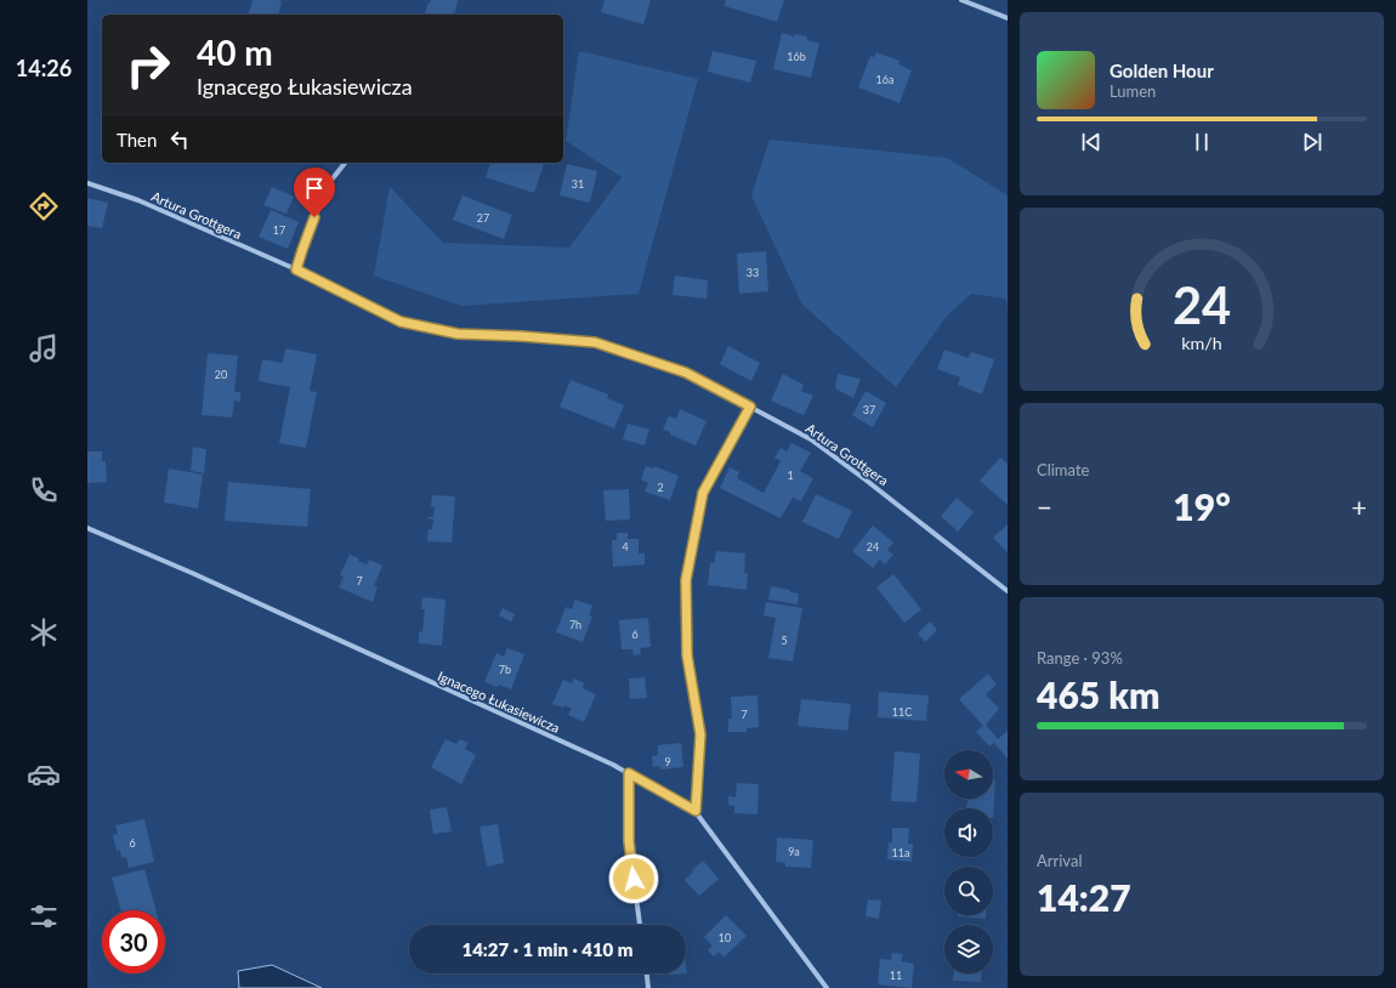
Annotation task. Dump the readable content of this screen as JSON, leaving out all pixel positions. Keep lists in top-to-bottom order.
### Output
{
  "streets": {
    "street": ["Artura Grottgera", "Ignacego Łukasiewicza"]
  },
  "house_numbers": [
    "16b",
    "16a",
    "31",
    "27",
    "17",
    "33",
    "20",
    "37",
    "1",
    "2",
    "4",
    "24",
    "7",
    "7h",
    "6",
    "5",
    "7b",
    "11C",
    "7",
    "9",
    "6",
    "9a",
    "11a",
    "10",
    "11"
  ],
  "north": "left",
  "page": {
    "tabs": "14:26",
    "turn": ["40 m", "Ignacego Łukasiewicza"],
    "song": ["Golden Hour", "Lumen"],
    "then": "Then",
    "tile": [
      "Climate",
      ["Range · 93%", "465 km"],
      ["Arrival", "14:27"]
    ],
    "heat": ["−", "19°", "+"],
    "limit": "30",
    "trip": "14:27 · 1 min · 410 m",
    "gauge": ["24", "km/h"]
  }
}
